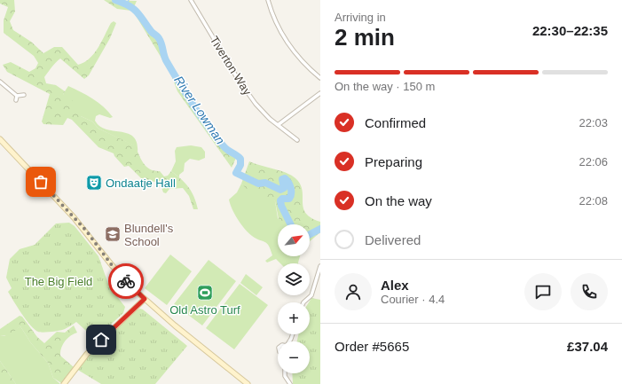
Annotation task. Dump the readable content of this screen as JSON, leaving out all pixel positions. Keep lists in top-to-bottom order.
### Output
{
  "streets": {
    "street": ["Tiverton Way"]
  },
  "water": ["River Lowman"],
  "parks": ["The Big Field"],
  "places": {
    "theatre": ["Ondaatje Hall"],
    "school or university": ["Blundell's School"],
    "sports": ["Old Astro Turf"]
  },
  "north": "top right",
  "page": {
    "heading": ["2 min", "Arriving in", "22:30–22:35"],
    "panel": [
      "Alex",
      "Courier · 4.4",
      "Order #5665",
      "£37.04"
    ],
    "bar": "On the way · 150 m",
    "list": [
      ["Confirmed", "22:03"],
      ["Preparing", "22:06"],
      ["On the way", "22:08"],
      "Delivered"
    ],
    "map_buttons": ["+", "−"]
  }
}
